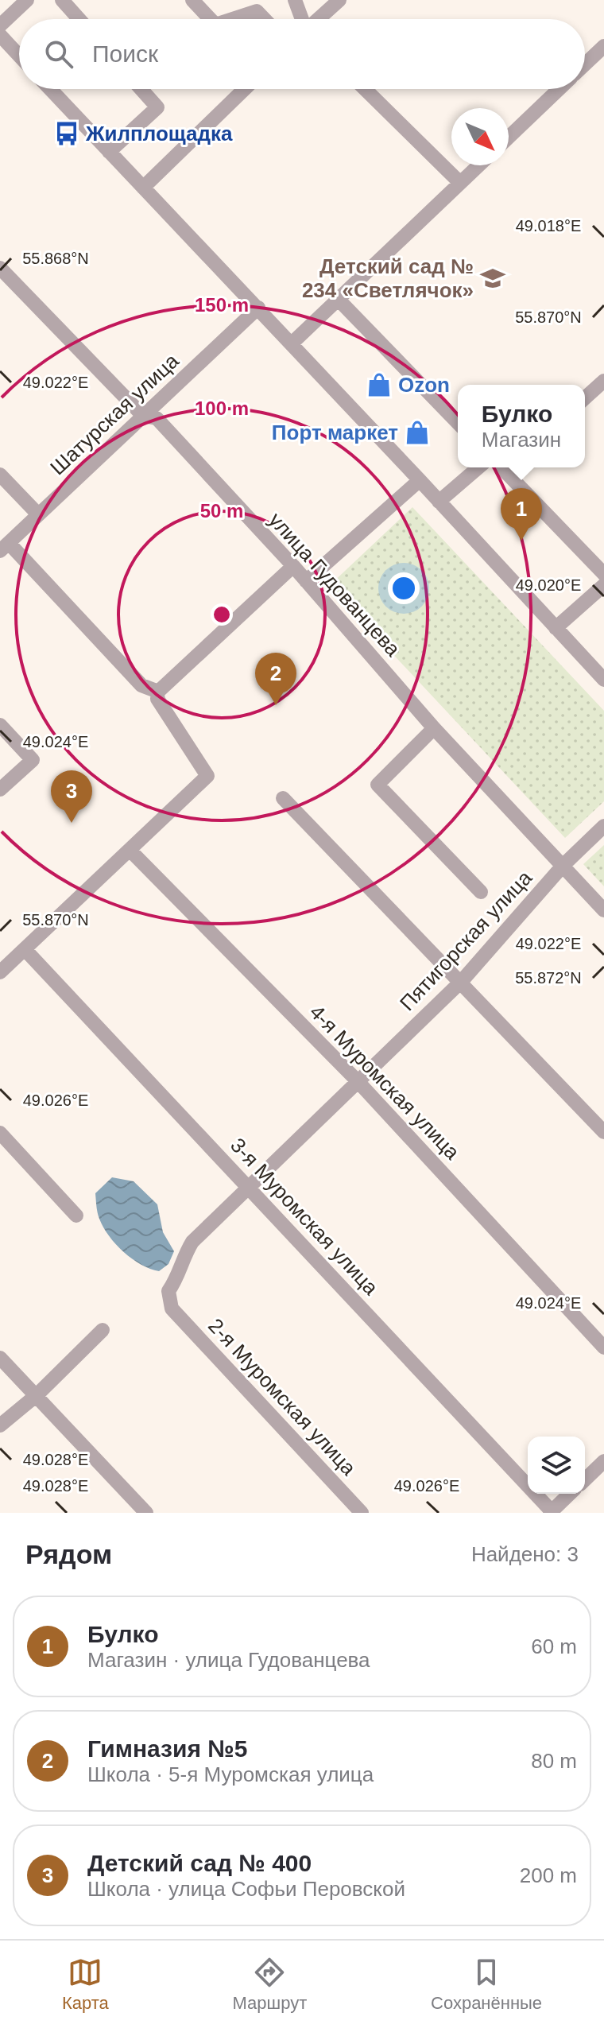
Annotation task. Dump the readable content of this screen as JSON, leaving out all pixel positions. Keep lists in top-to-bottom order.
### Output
{
  "streets": {
    "street": [
      "Шатурская улица",
      "улица Гудованцева",
      "Пятигорская улица",
      "4-я Муромская улица",
      "3-я Муромская улица",
      "2-я Муромская улица"
    ]
  },
  "crossings": [
    ["Шатурская улица", "улица Гудованцева"],
    ["улица Гудованцева", "Пятигорская улица"],
    ["Пятигорская улица", "4-я Муромская улица"],
    ["Пятигорская улица", "3-я Муромская улица"],
    ["Пятигорская улица", "2-я Муромская улица"]
  ],
  "places": {
    "bus stop": ["Жилплощадка"],
    "school or university": ["Детский сад № 234 «Светлячок»"],
    "shop": ["Ozon", "Порт маркет"]
  },
  "north": "bottom right",
  "page": {
    "search": "Поиск",
    "popup": ["Булко", "Магазин"],
    "pins": ["1", "2", "3"],
    "heading": ["Рядом", "Найдено: 3"],
    "list": [
      {
        "mark": "1",
        "name": "Булко",
        "note": "Магазин · улица Гудованцева",
        "value": "60 m"
      },
      {
        "mark": "2",
        "name": "Гимназия №5",
        "note": "Школа · 5-я Муромская улица",
        "value": "80 m"
      },
      {
        "mark": "3",
        "name": "Детский сад № 400",
        "note": "Школа · улица Софьи Перовской",
        "value": "200 m"
      }
    ],
    "nav": ["Карта", "Маршрут", "Сохранённые"]
  },
  "coordinates": [
    "49.018°E",
    "55.868°N",
    "55.870°N",
    "49.022°E",
    "49.020°E",
    "49.024°E",
    "55.872°N",
    "49.026°E",
    "49.028°E"
  ],
  "rings": ["150 m", "100 m", "50 m"]
}
